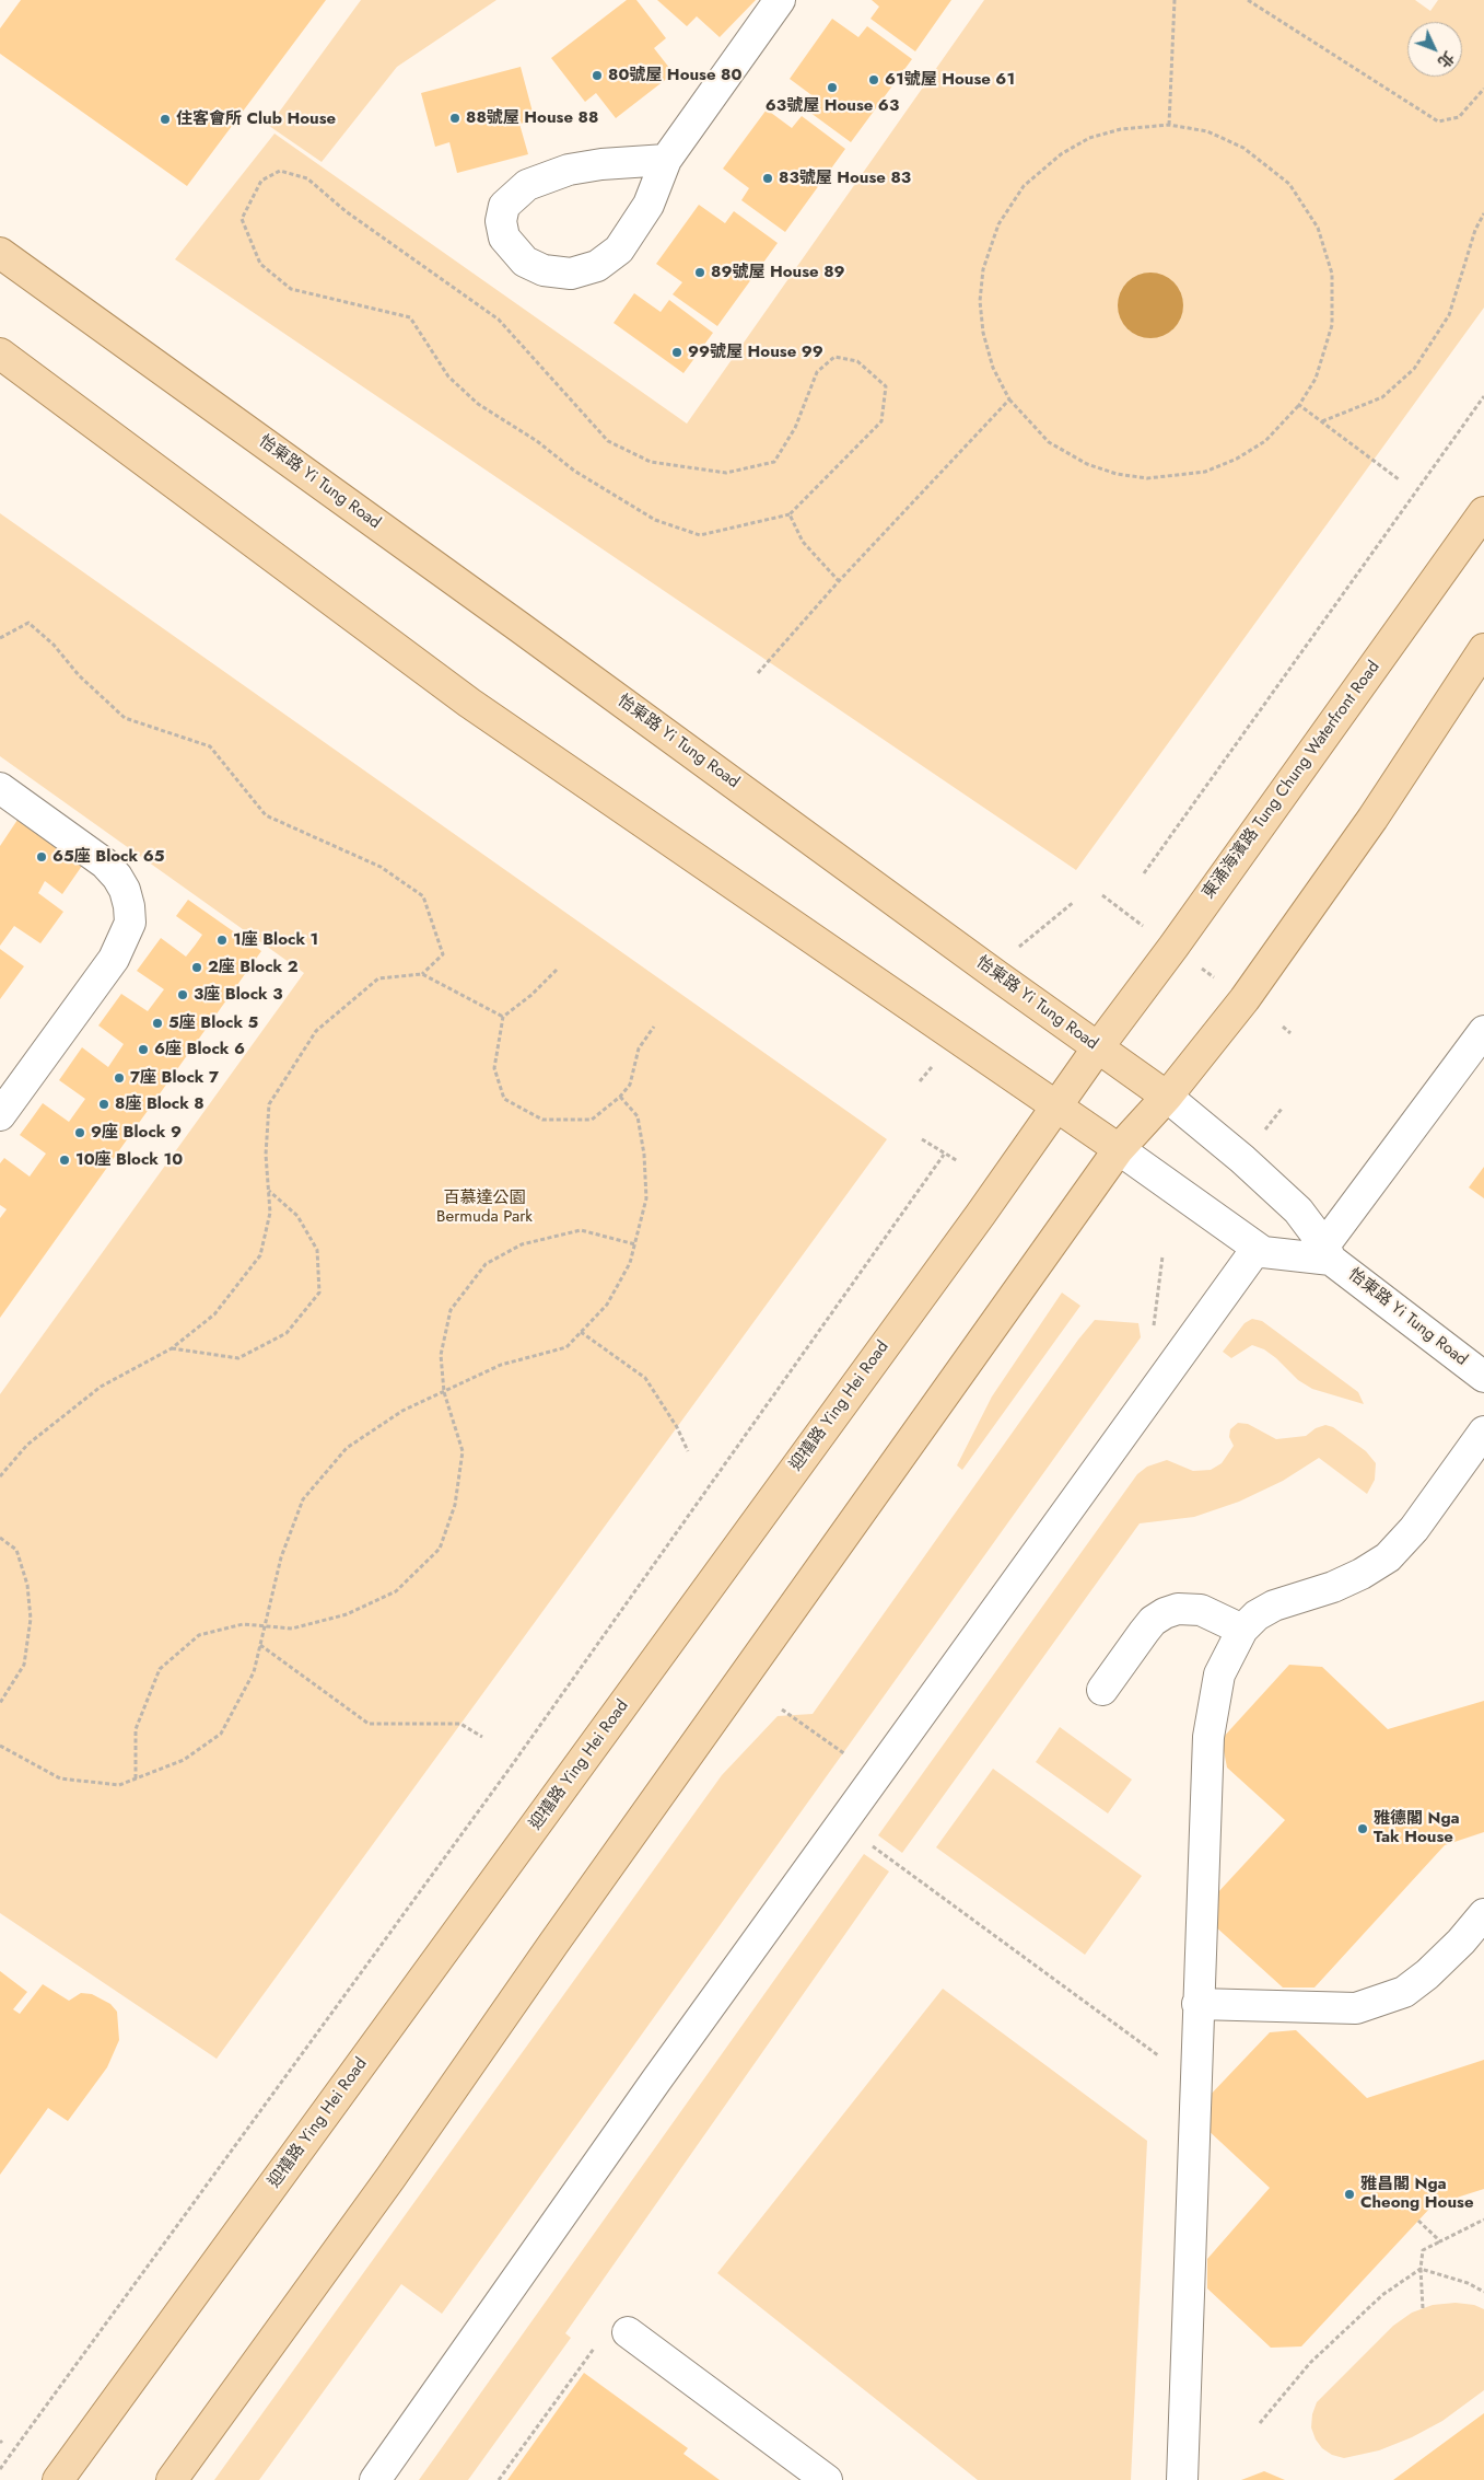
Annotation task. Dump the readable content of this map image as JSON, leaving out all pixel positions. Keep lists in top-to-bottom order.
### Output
{
  "streets": {
    "main road": ["怡東路 Yi Tung Road", "東涌海濱路 Tung Chung Waterfront Road", "迎禧路 Ying Hei Road"]
  },
  "crossings": [
    ["怡東路 Yi Tung Road", "東涌海濱路 Tung Chung Waterfront Road"],
    ["怡東路 Yi Tung Road", "迎禧路 Ying Hei Road"],
    ["東涌海濱路 Tung Chung Waterfront Road", "迎禧路 Ying Hei Road"]
  ],
  "parks": ["百慕達公園 Bermuda Park"],
  "places": [
    "80號屋 House 80",
    "61號屋 House 61",
    "63號屋 House 63",
    "88號屋 House 88",
    "住客會所 Club House",
    "83號屋 House 83",
    "89號屋 House 89",
    "99號屋 House 99",
    "65座 Block 65",
    "1座 Block 1",
    "2座 Block 2",
    "3座 Block 3",
    "5座 Block 5",
    "6座 Block 6",
    "7座 Block 7",
    "8座 Block 8",
    "9座 Block 9",
    "10座 Block 10",
    "雅德閣 Nga Tak House",
    "雅昌閣 Nga Cheong House"
  ],
  "north": "bottom right"
}
